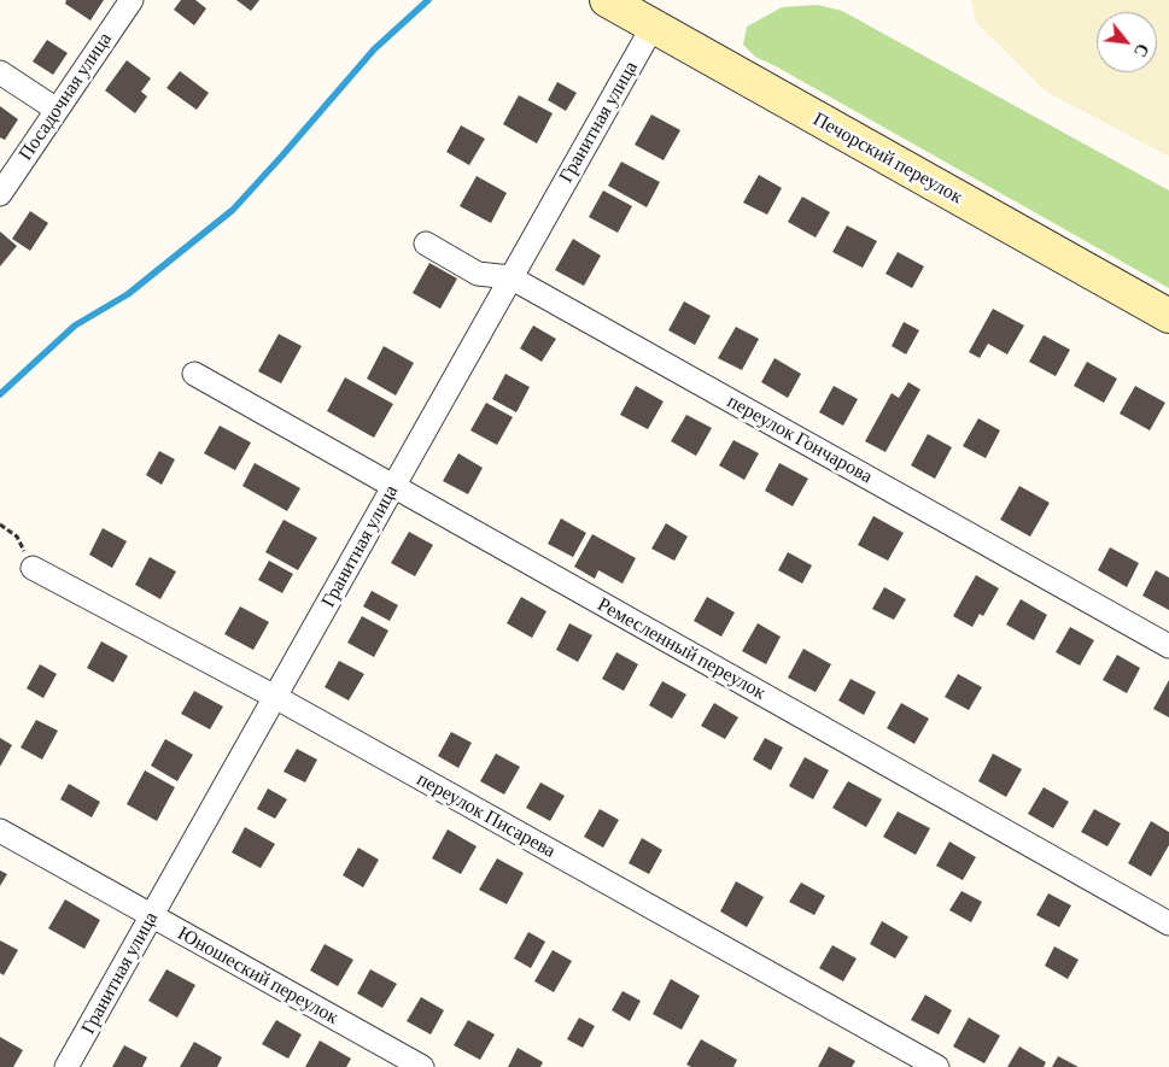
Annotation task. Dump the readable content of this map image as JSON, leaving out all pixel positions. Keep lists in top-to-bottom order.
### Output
{
  "streets": {
    "street": [
      "Посадочная улица",
      "Гранитная улица",
      "Печорский переулок",
      "переулок Гончарова",
      "Ремесленный переулок",
      "переулок Писарева",
      "Юношеский переулок"
    ]
  },
  "crossings": [
    ["Гранитная улица", "Печорский переулок"],
    ["Гранитная улица", "переулок Гончарова"],
    ["Гранитная улица", "Ремесленный переулок"],
    ["Гранитная улица", "переулок Писарева"],
    ["Гранитная улица", "Юношеский переулок"]
  ],
  "north": "bottom right"
}
